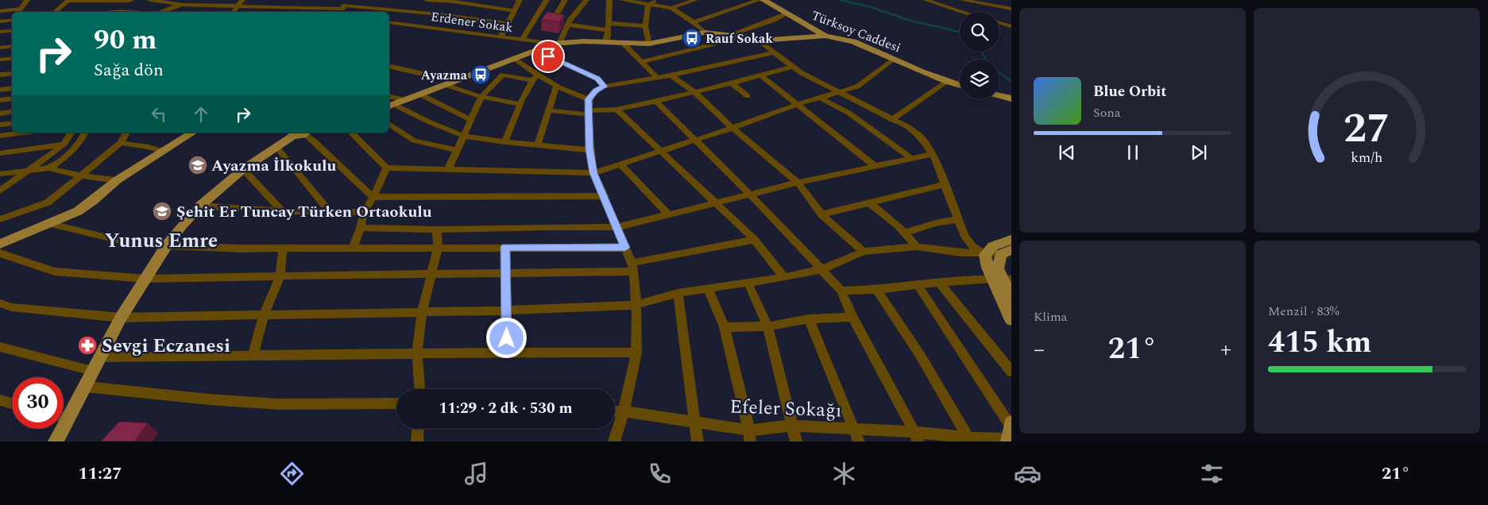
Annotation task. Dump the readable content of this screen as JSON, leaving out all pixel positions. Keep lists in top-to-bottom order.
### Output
{
  "streets": {
    "main road": ["Türksoy Caddesi"],
    "street": ["Erdener Sokak", "Efeler Sokağı"]
  },
  "districts": ["Yunus Emre"],
  "places": {
    "bus stop": ["Rauf Sokak", "Ayazma"],
    "school or university": ["Ayazma İlkokulu", "Şehit Er Tuncay Türken Ortaokulu"],
    "pharmacy": ["Sevgi Eczanesi"]
  },
  "page": {
    "turn": ["90 m", "Sağa dön"],
    "song": ["Blue Orbit", "Sona"],
    "tile": [
      "Klima",
      ["Menzil · 83%", "415 km"]
    ],
    "heat": ["−", "21°", "+"],
    "limit": "30",
    "trip": "11:29 · 2 dk · 530 m",
    "tabs": ["11:27", "21°"],
    "gauge": ["27", "km/h"]
  }
}
